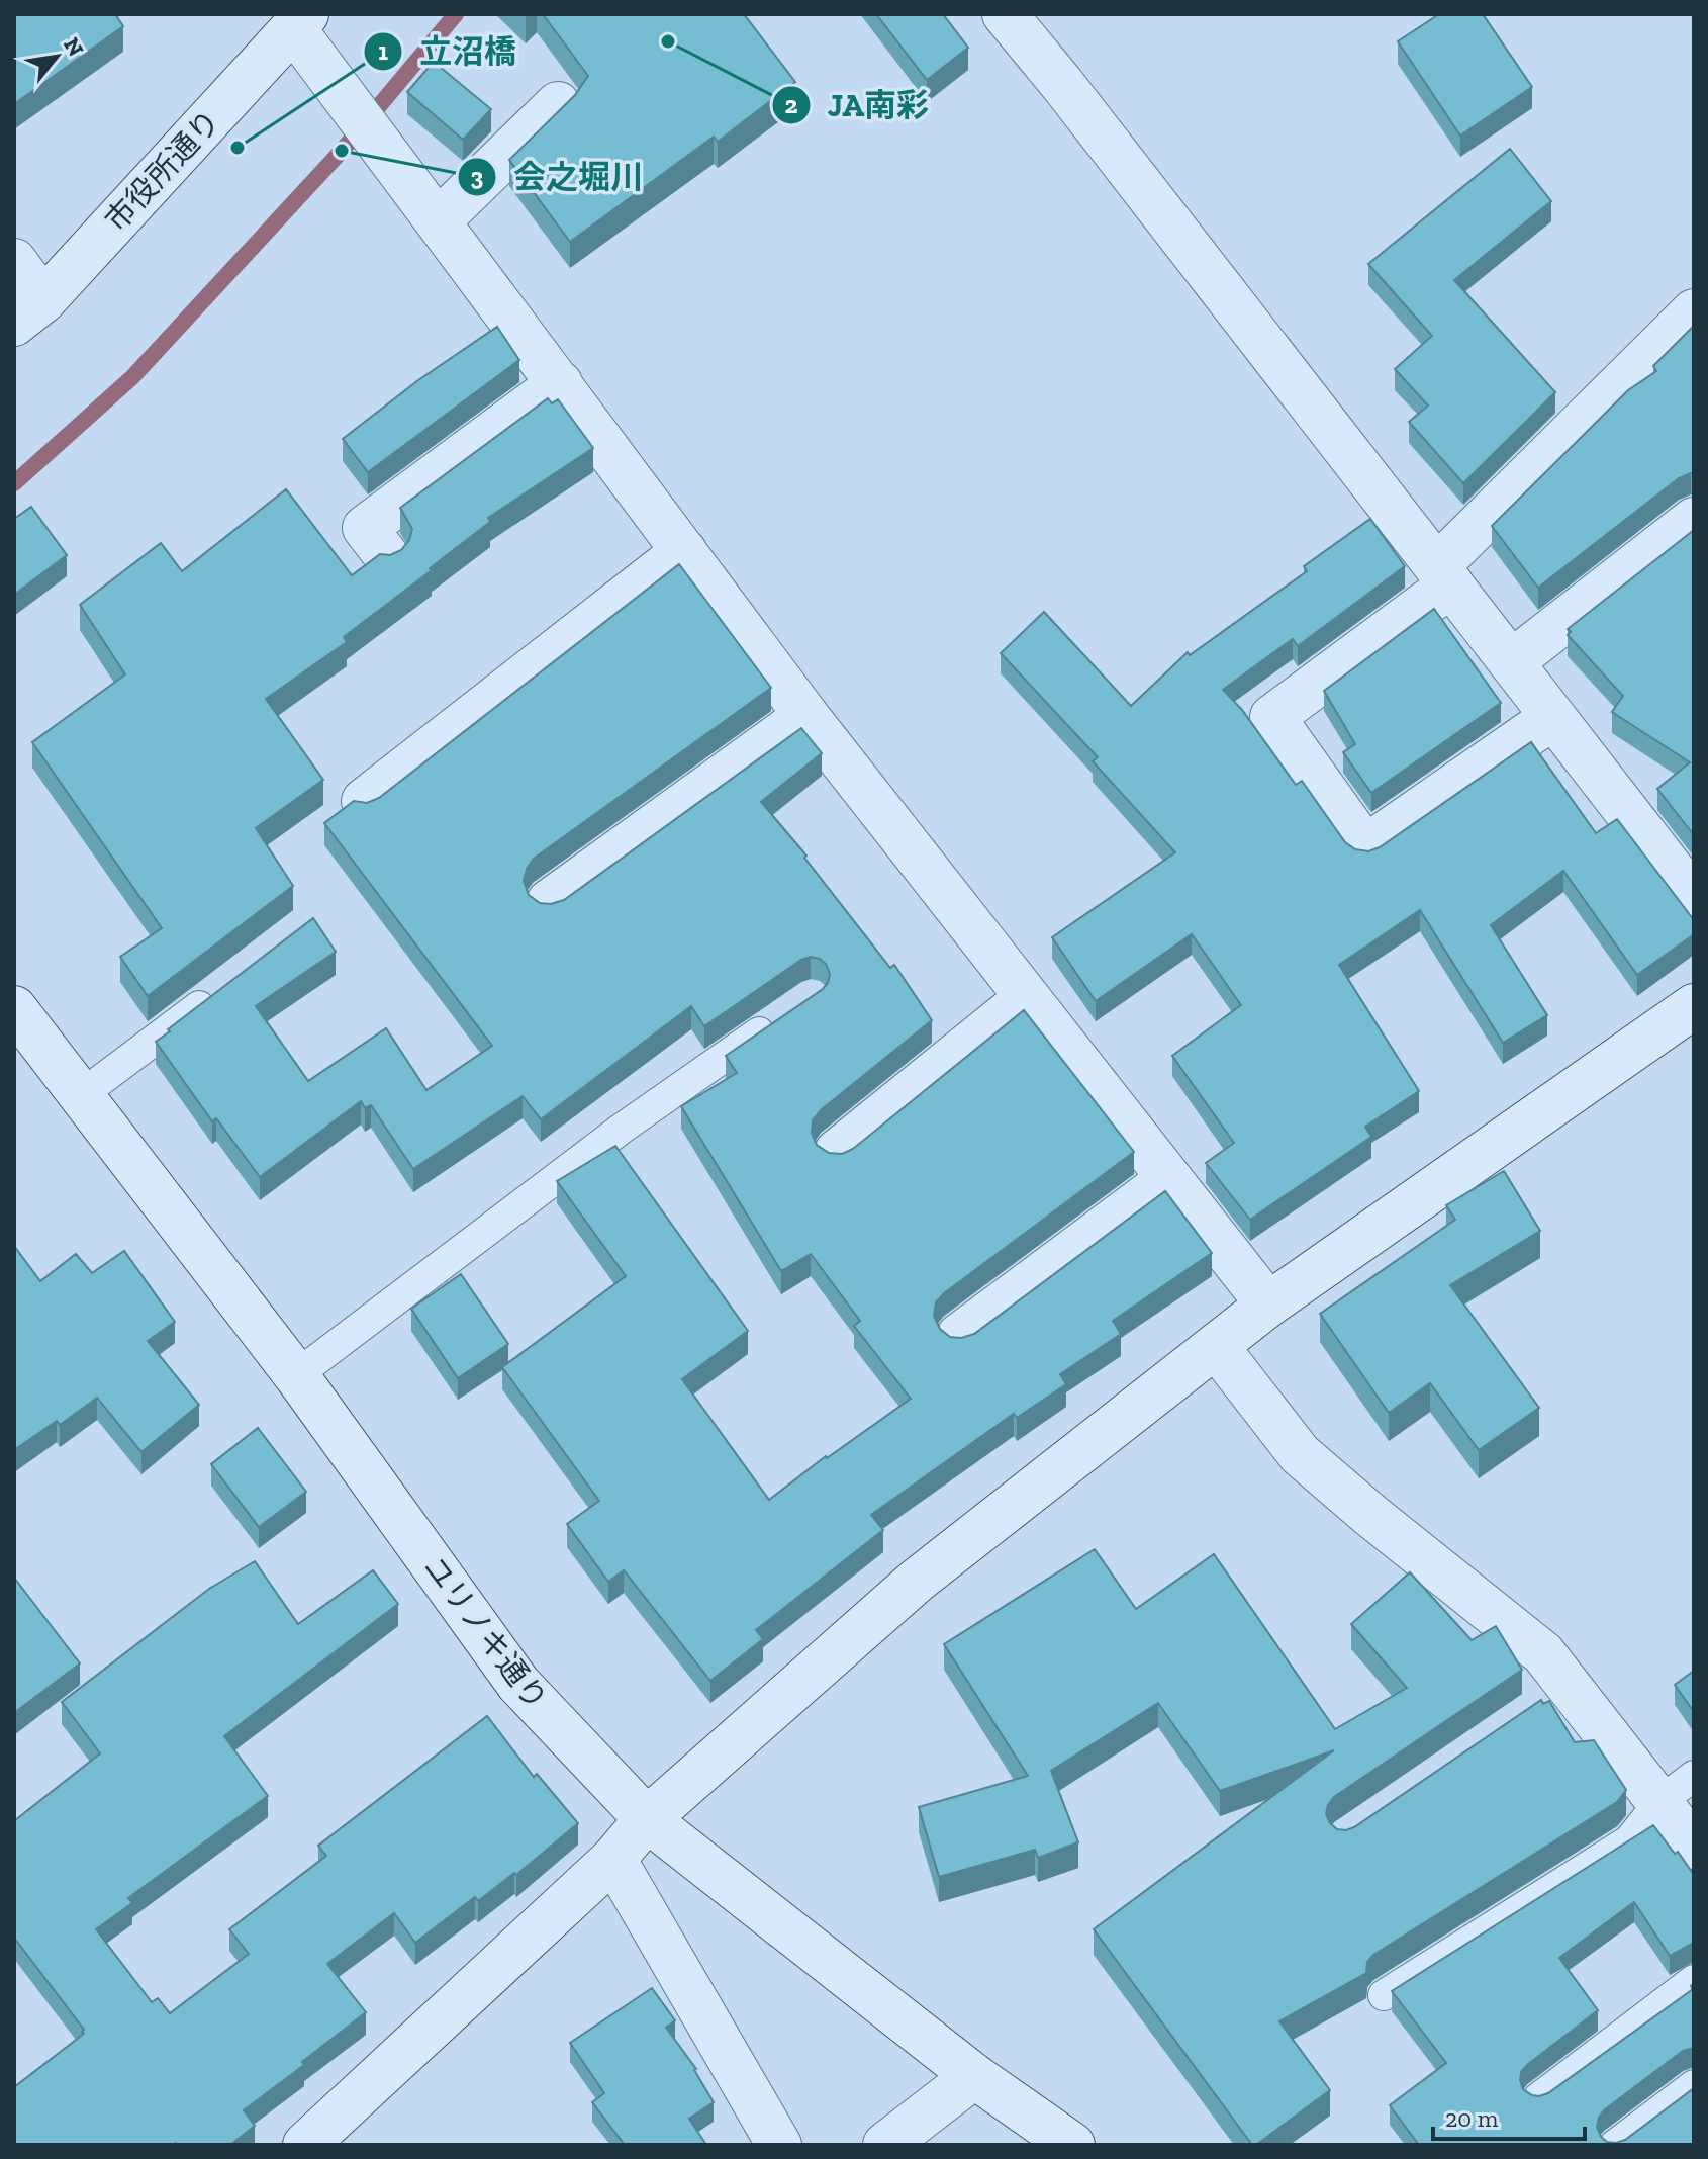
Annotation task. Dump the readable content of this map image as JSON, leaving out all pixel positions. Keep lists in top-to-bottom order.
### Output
{
  "streets": {
    "street": ["市役所通り", "ユリノキ通り"]
  },
  "places": ["JA南彩", "立沼橋", "会之堀川"],
  "scale_bar": "20 m",
  "north": "top right"
}
